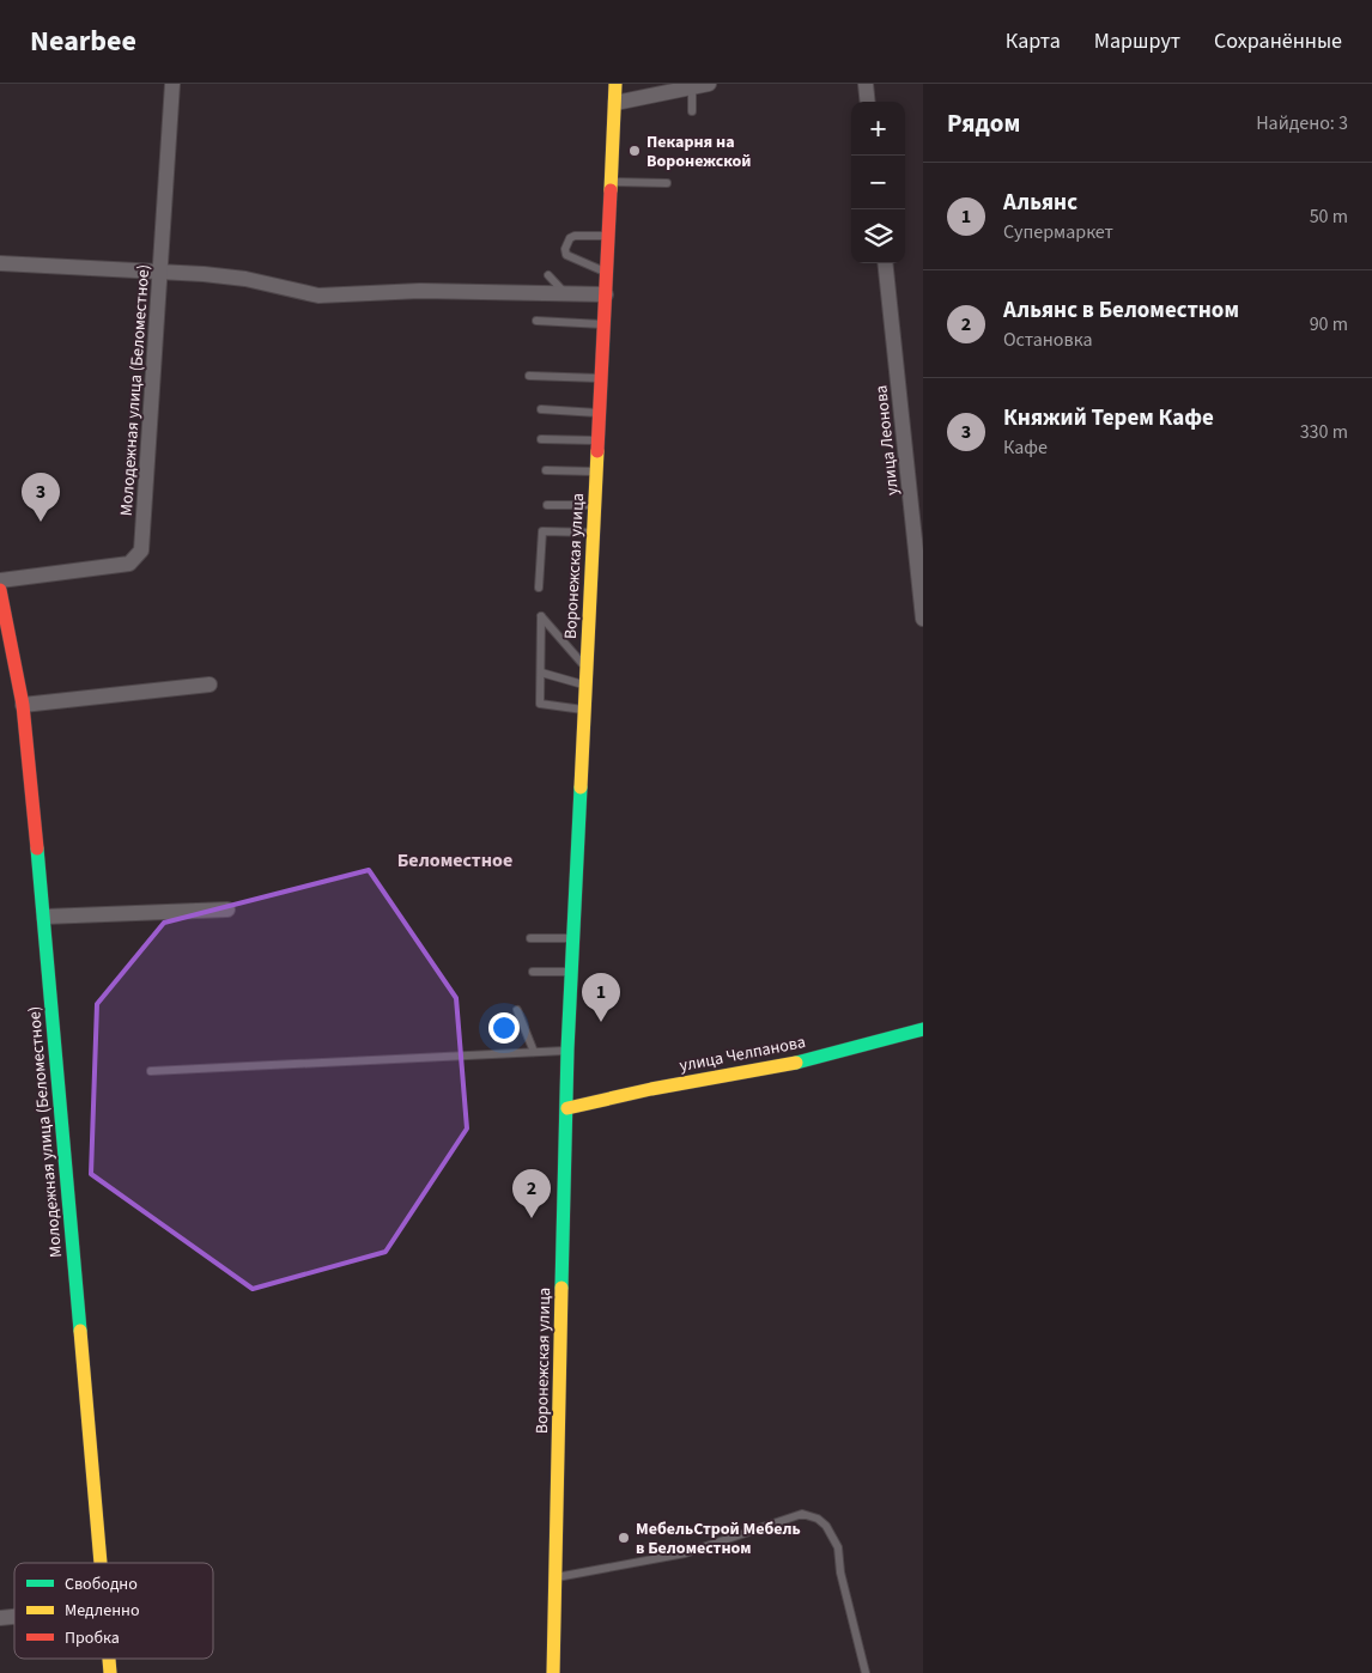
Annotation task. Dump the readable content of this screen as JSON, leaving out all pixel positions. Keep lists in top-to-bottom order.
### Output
{
  "streets": {
    "street": [
      "Молодежная улица (Беломестное)",
      "улица Леонова",
      "Воронежская улица",
      "улица Челпанова"
    ]
  },
  "crossings": [
    ["Воронежская улица", "улица Челпанова"]
  ],
  "districts": ["Беломестное"],
  "places": ["Пекарня на Воронежской", "МебельСтрой Мебель в Беломестном"],
  "legend": ["Свободно", "Медленно", "Пробка"],
  "page": {
    "header": "Nearbee",
    "nav": ["Карта", "Маршрут", "Сохранённые"],
    "heading": ["Рядом", "Найдено: 3"],
    "map_buttons": ["+", "−"],
    "list": [
      {
        "mark": "1",
        "name": "Альянс",
        "note": "Супермаркет",
        "value": "50 m"
      },
      {
        "mark": "2",
        "name": "Альянс в Беломестном",
        "note": "Остановка",
        "value": "90 m"
      },
      {
        "mark": "3",
        "name": "Княжий Терем Кафе",
        "note": "Кафе",
        "value": "330 m"
      }
    ],
    "pins": ["3", "1", "2"]
  }
}
